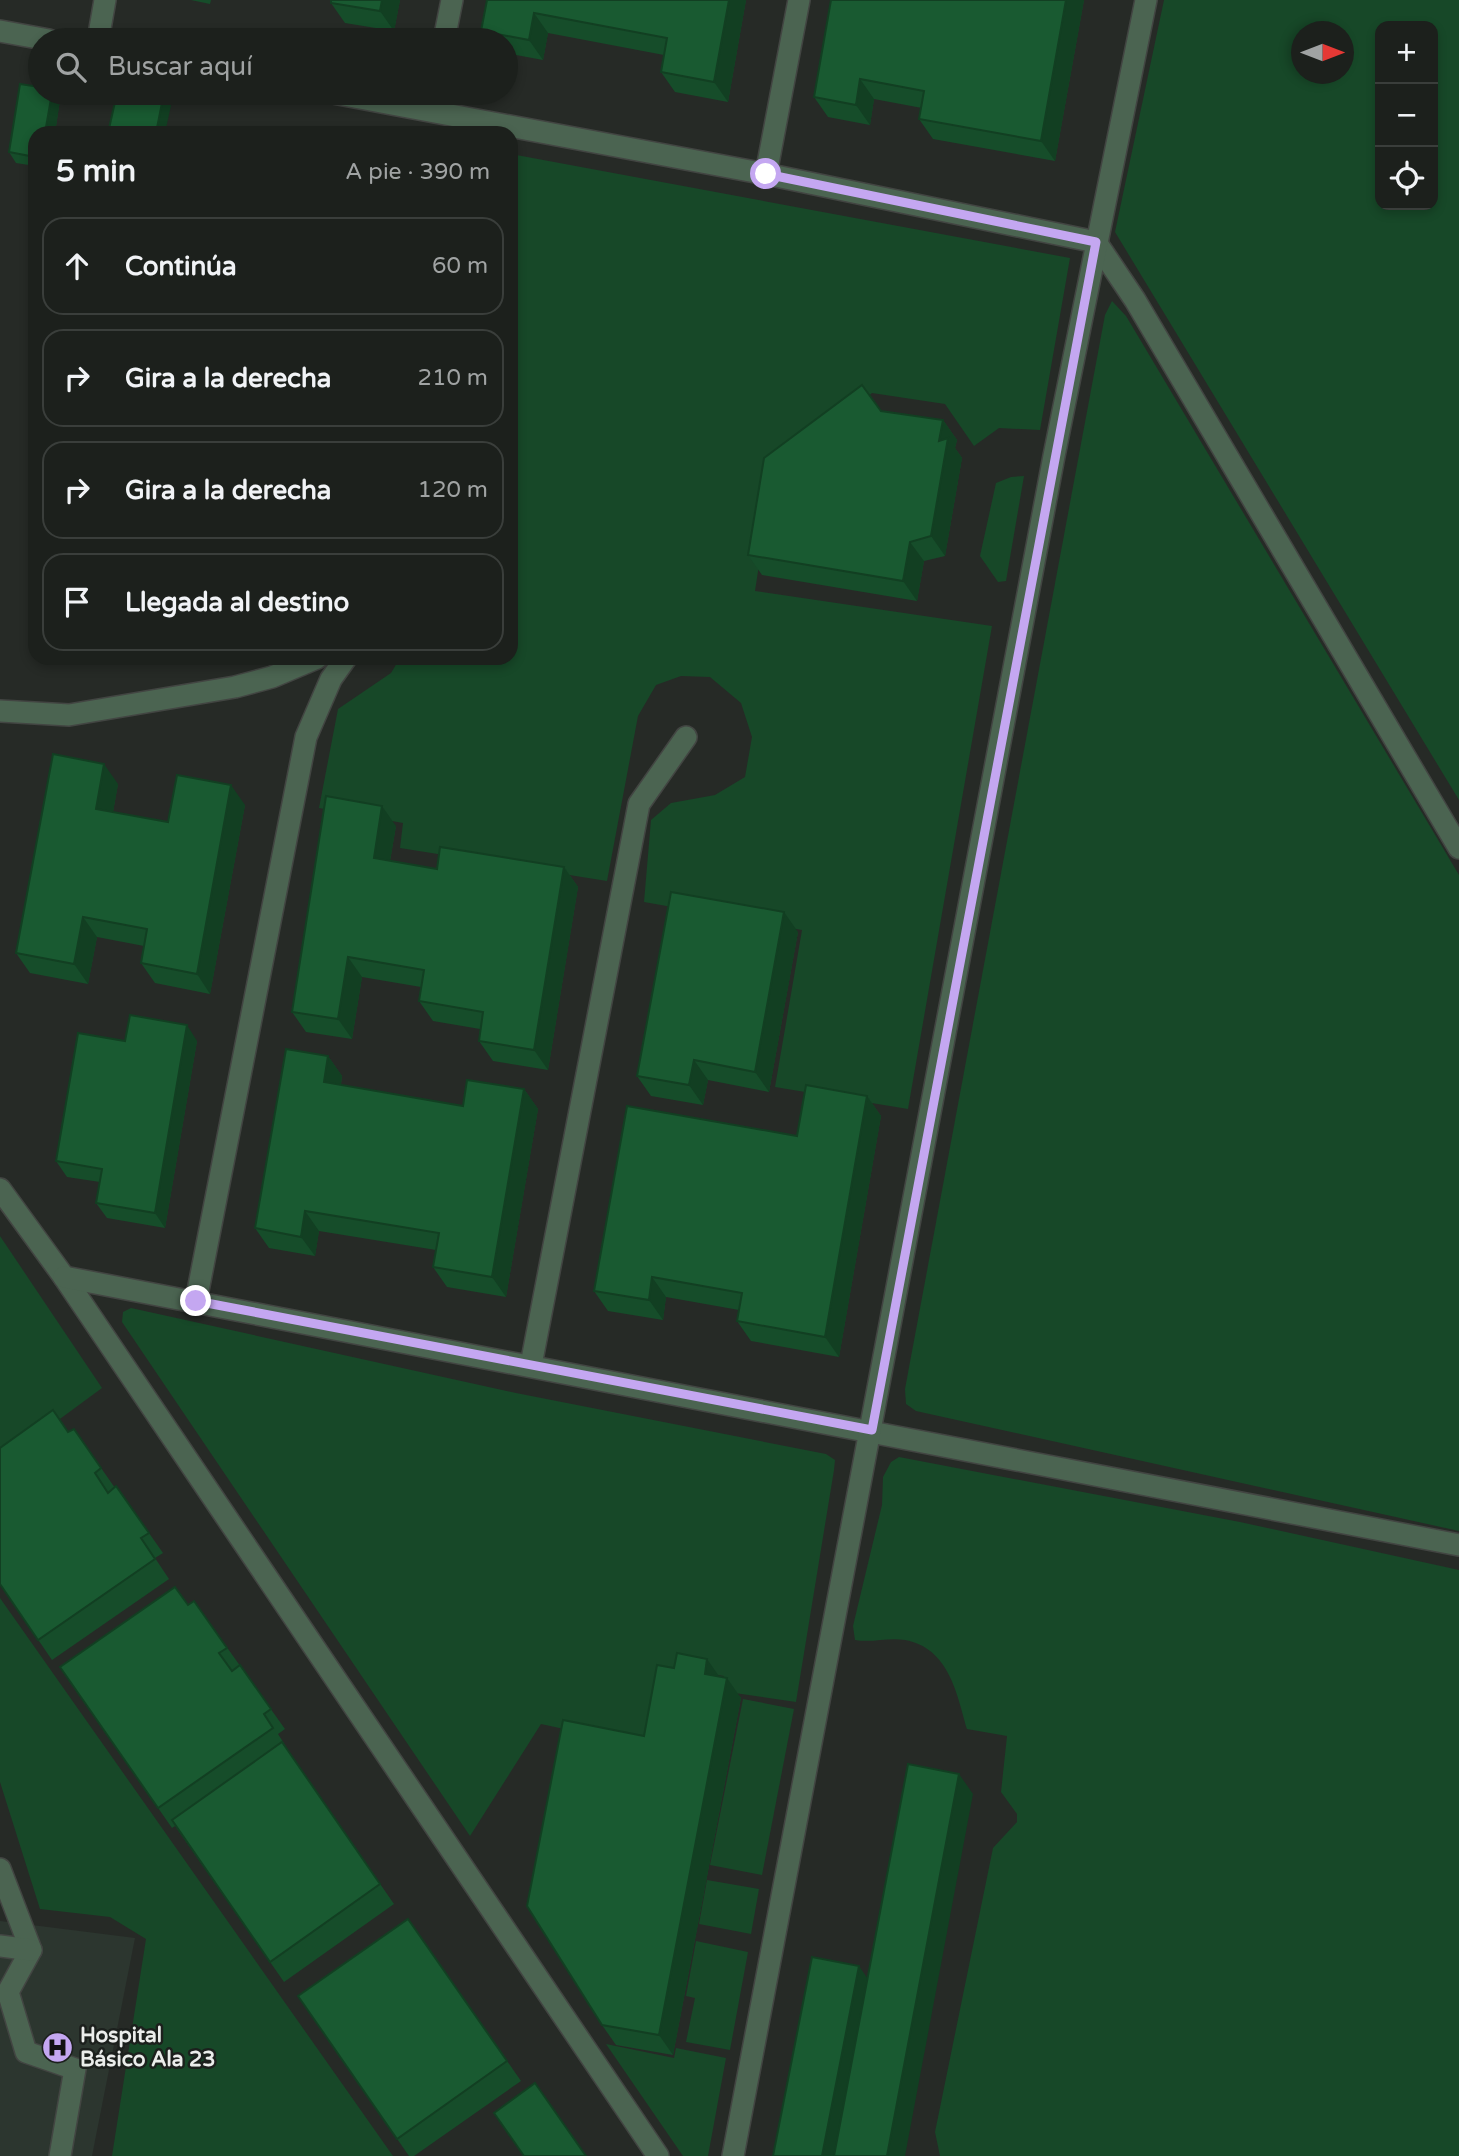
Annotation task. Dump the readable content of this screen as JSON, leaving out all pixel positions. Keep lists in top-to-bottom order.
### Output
{
  "places": {
    "hospital": ["Hospital Básico Ala 23"]
  },
  "north": "right",
  "page": {
    "map_buttons": ["+", "−"],
    "search": "Buscar aquí",
    "heading": ["5 min", "A pie · 390 m"],
    "list": [
      ["Continúa", "60 m"],
      ["Gira a la derecha", "210 m"],
      ["Gira a la derecha", "120 m"],
      "Llegada al destino"
    ]
  }
}
